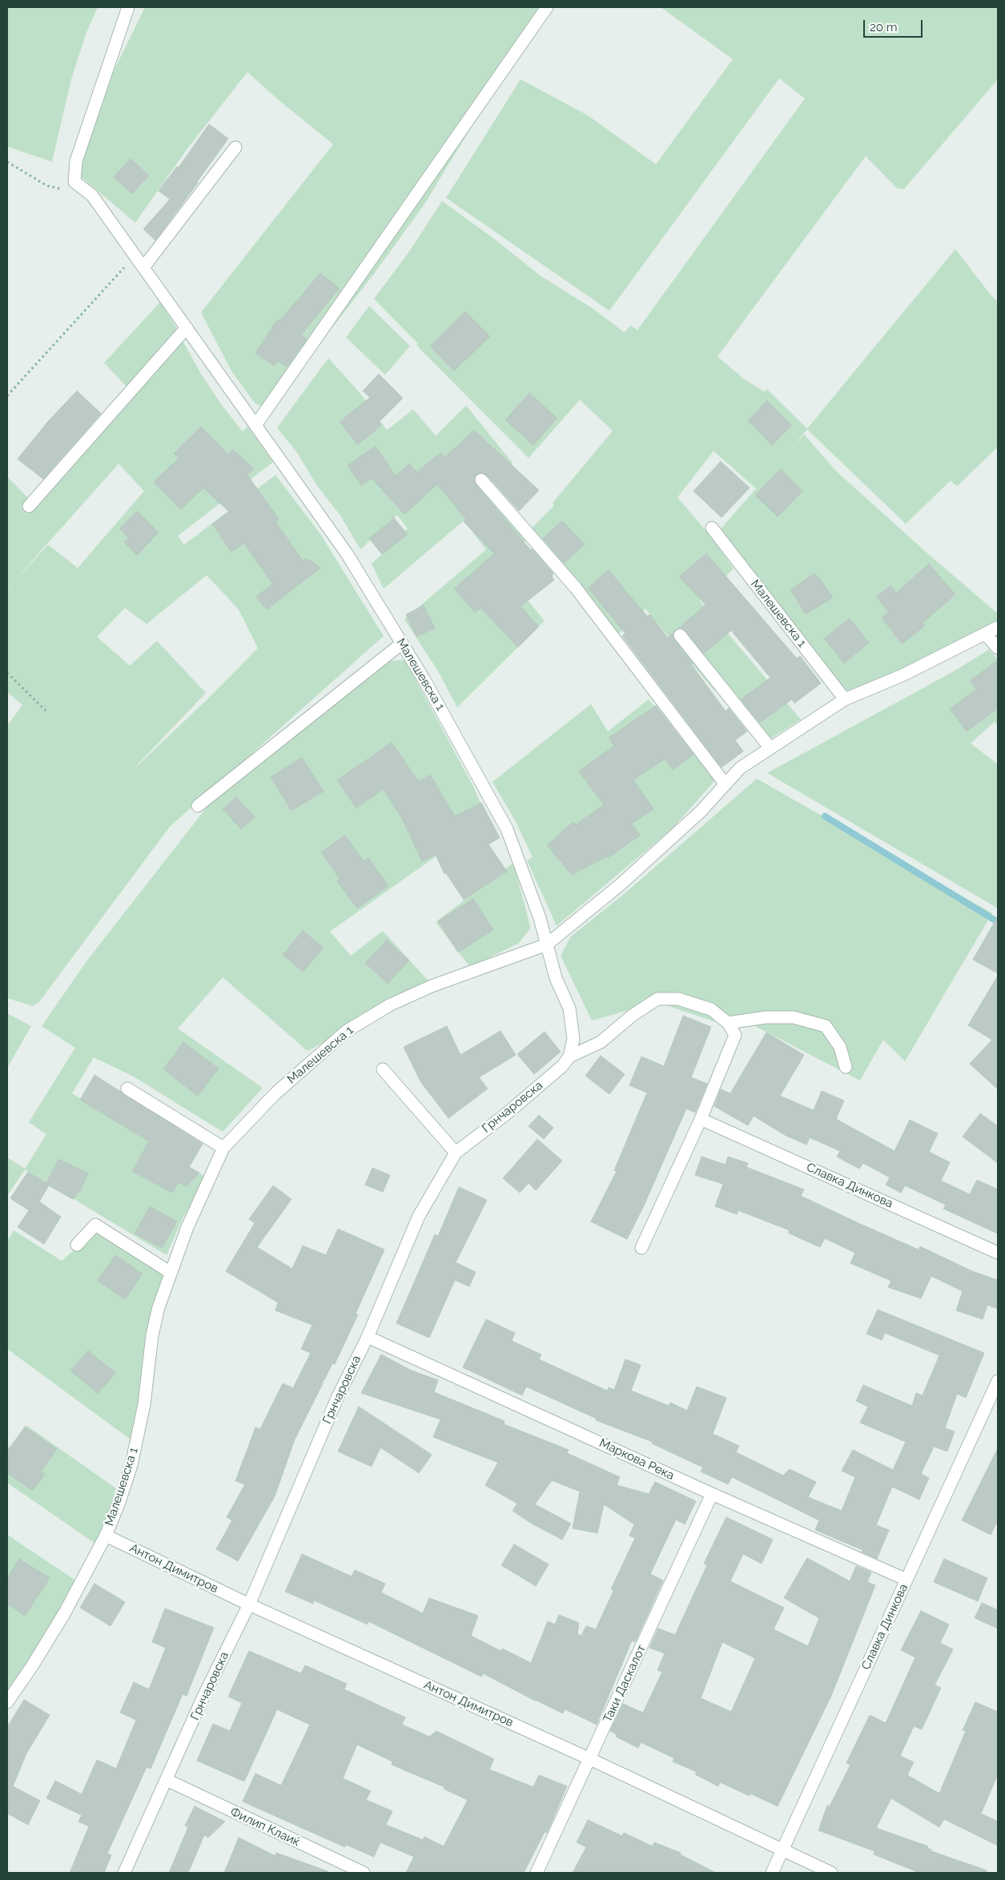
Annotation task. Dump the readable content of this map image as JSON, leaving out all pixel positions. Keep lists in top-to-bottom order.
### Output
{
  "streets": {
    "street": [
      "Малешевска 1",
      "Грнчаровска",
      "Славка Динкова",
      "Маркова Река",
      "Антон Димитров",
      "Таки Даскалот",
      "Филип Клаиќ"
    ]
  },
  "crossings": [
    ["Малешевска 1", "Антон Димитров"],
    ["Грнчаровска", "Маркова Река"],
    ["Грнчаровска", "Антон Димитров"],
    ["Грнчаровска", "Филип Клаиќ"],
    ["Славка Динкова", "Маркова Река"],
    ["Славка Динкова", "Антон Димитров"],
    ["Маркова Река", "Таки Даскалот"],
    ["Антон Димитров", "Таки Даскалот"]
  ],
  "scale_bar": "20 m"
}
